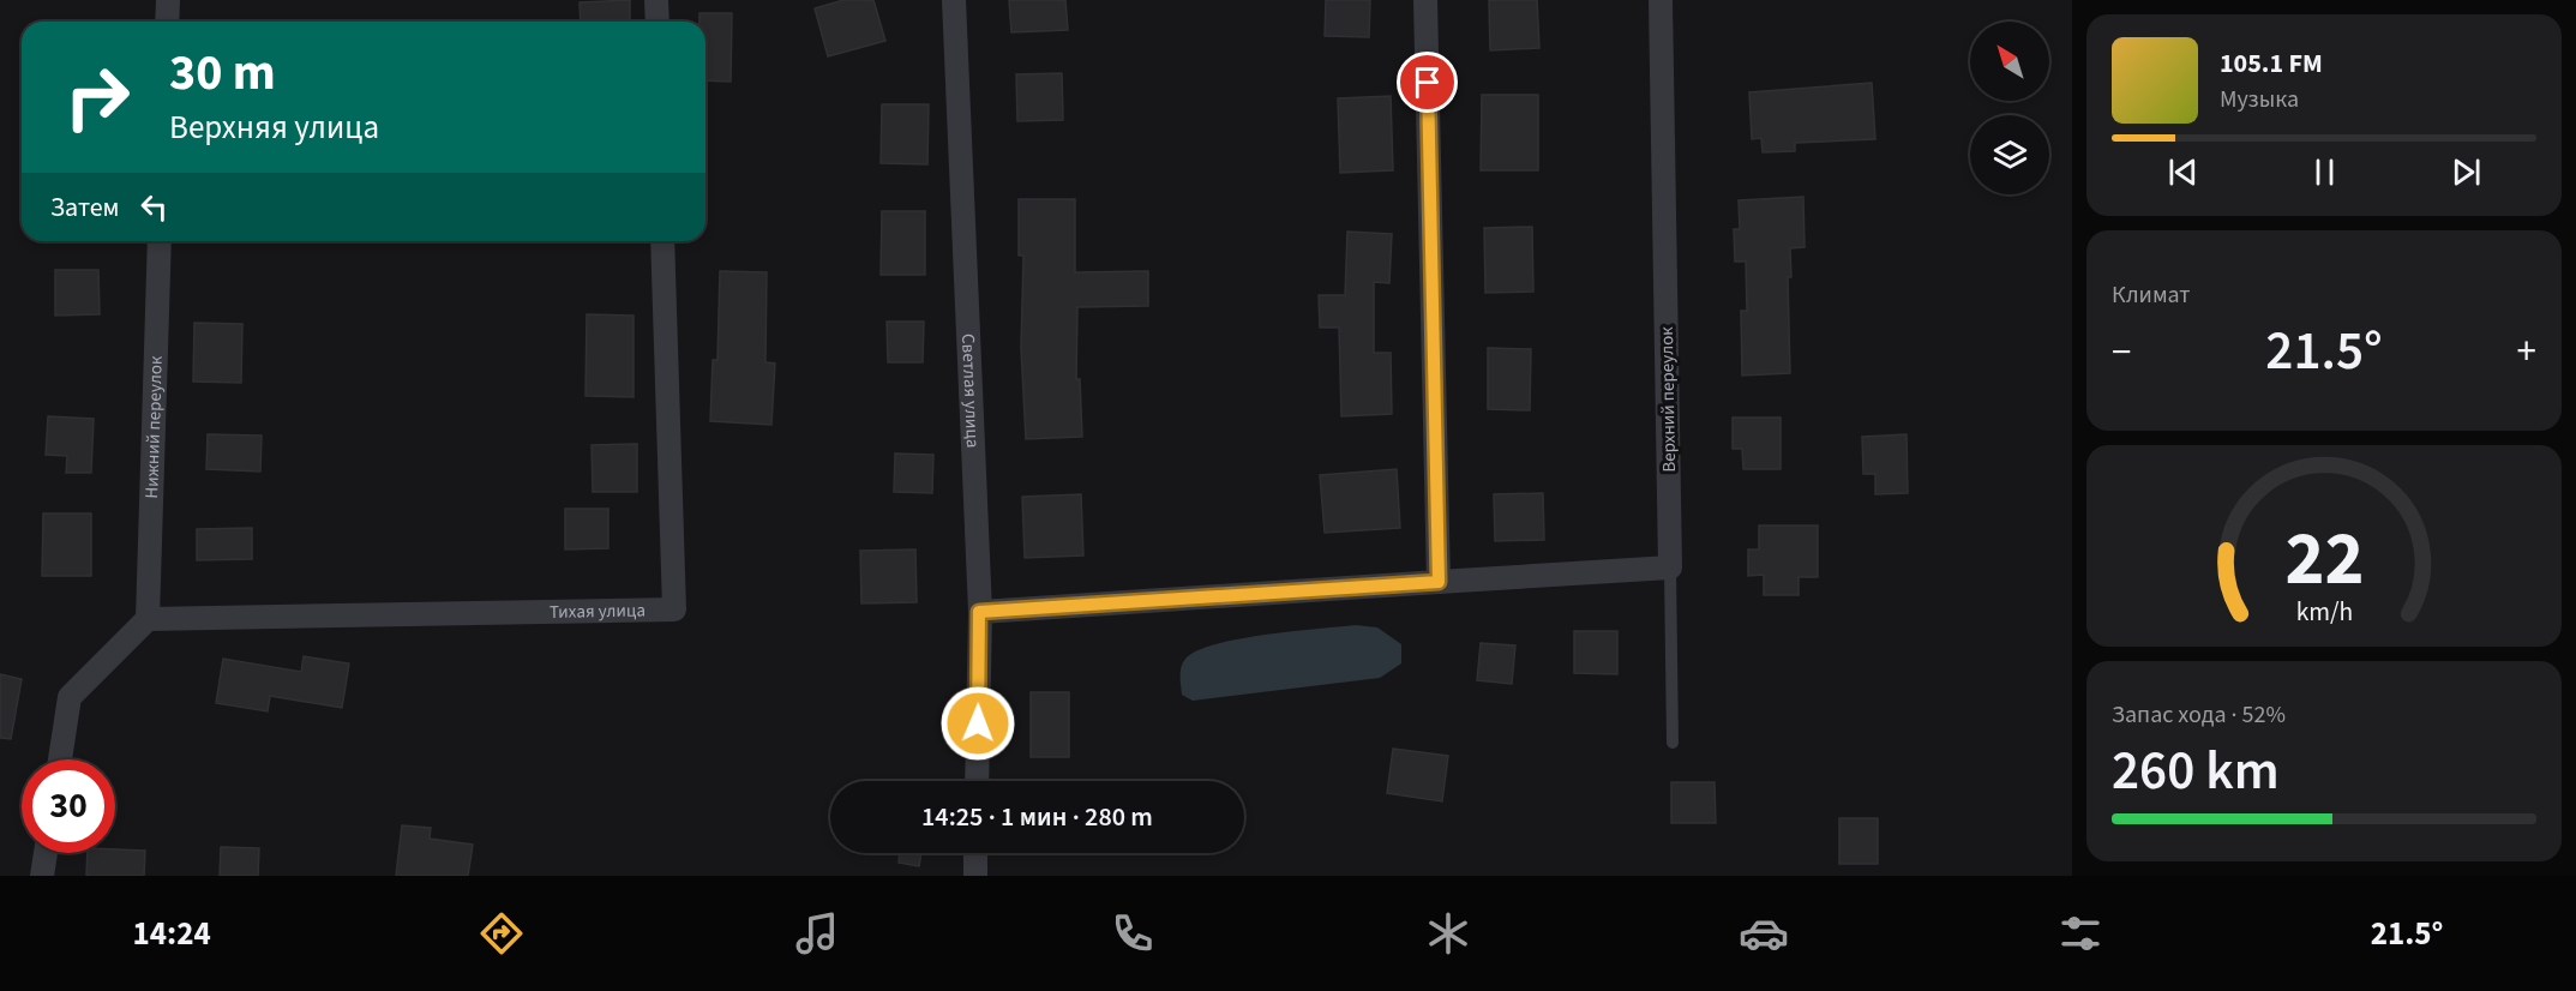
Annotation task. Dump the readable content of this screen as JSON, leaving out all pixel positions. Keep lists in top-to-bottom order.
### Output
{
  "streets": {
    "street": [
      "Светлая улица",
      "Верхний переулок",
      "Нижний переулок",
      "Тихая улица"
    ]
  },
  "crossings": [
    ["Нижний переулок", "Тихая улица"]
  ],
  "north": "top left",
  "page": {
    "turn": ["30 m", "Верхняя улица"],
    "song": ["105.1 FM", "Музыка"],
    "then": "Затем",
    "tile": [
      "Климат",
      ["Запас хода · 52%", "260 km"]
    ],
    "heat": ["−", "21.5°", "+"],
    "limit": "30",
    "trip": "14:25 · 1 мин · 280 m",
    "tabs": ["14:24", "21.5°"],
    "gauge": ["22", "km/h"]
  }
}
